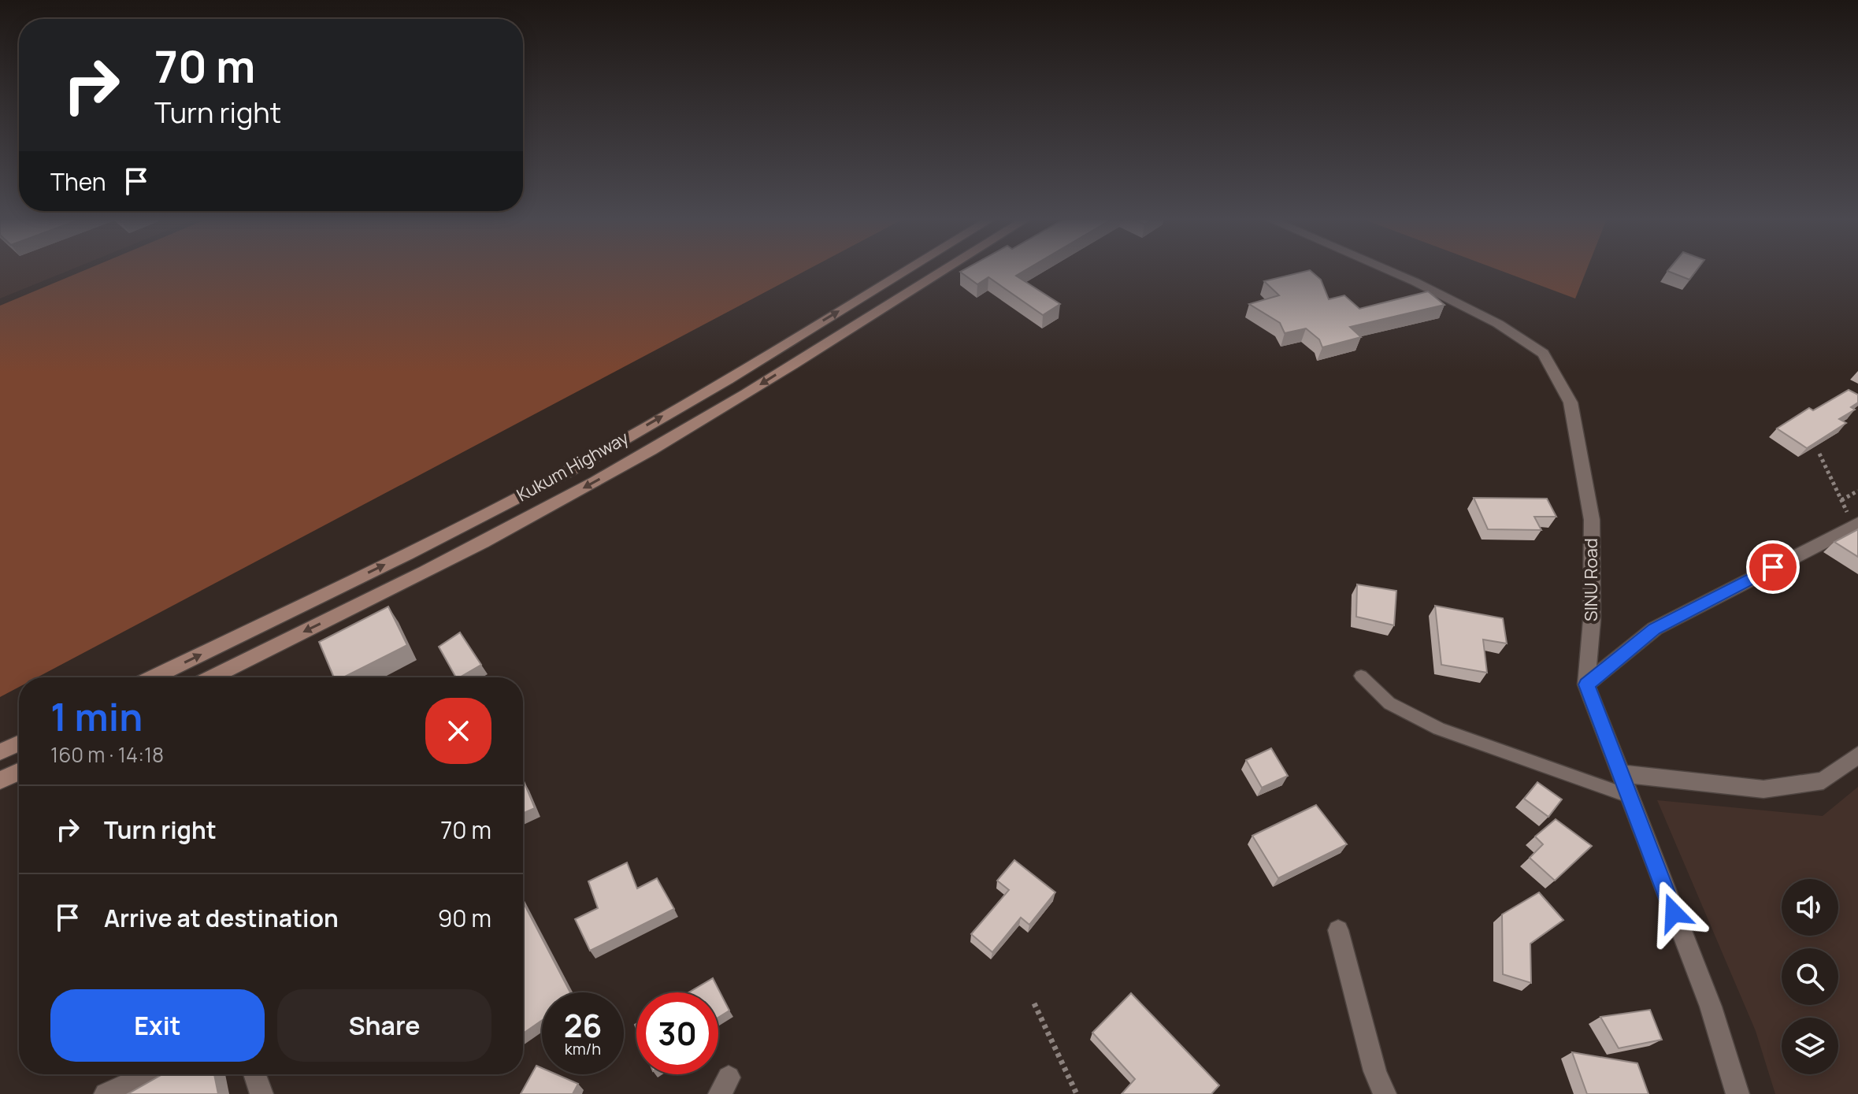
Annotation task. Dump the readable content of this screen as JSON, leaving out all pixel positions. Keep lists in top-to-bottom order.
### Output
{
  "streets": {
    "main road": ["Kukum Highway"],
    "street": ["SINU Road"]
  },
  "page": {
    "turn": ["70 m", "Turn right"],
    "then": "Then",
    "heading": ["1 min", "160 m · 14:18"],
    "list": [
      {
        "name": "Turn right",
        "value": "70 m"
      },
      {
        "name": "Arrive at destination",
        "value": "90 m"
      }
    ],
    "buttons": ["Exit", "Share"],
    "speed": "26 km/h",
    "limit": "30"
  }
}
